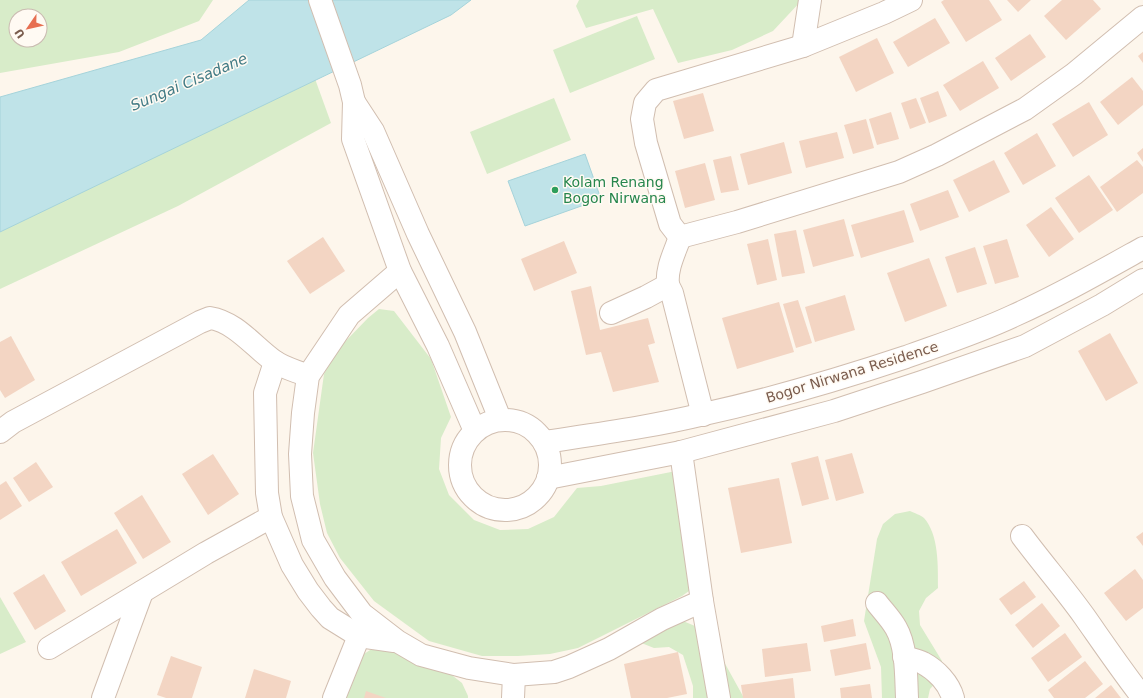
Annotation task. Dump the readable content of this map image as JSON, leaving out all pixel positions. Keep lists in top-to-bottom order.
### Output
{
  "streets": {
    "street": ["Bogor Nirwana Residence"]
  },
  "water": ["Sungai Cisadane"],
  "places": ["Kolam Renang Bogor Nirwana"],
  "north": "bottom left"
}
